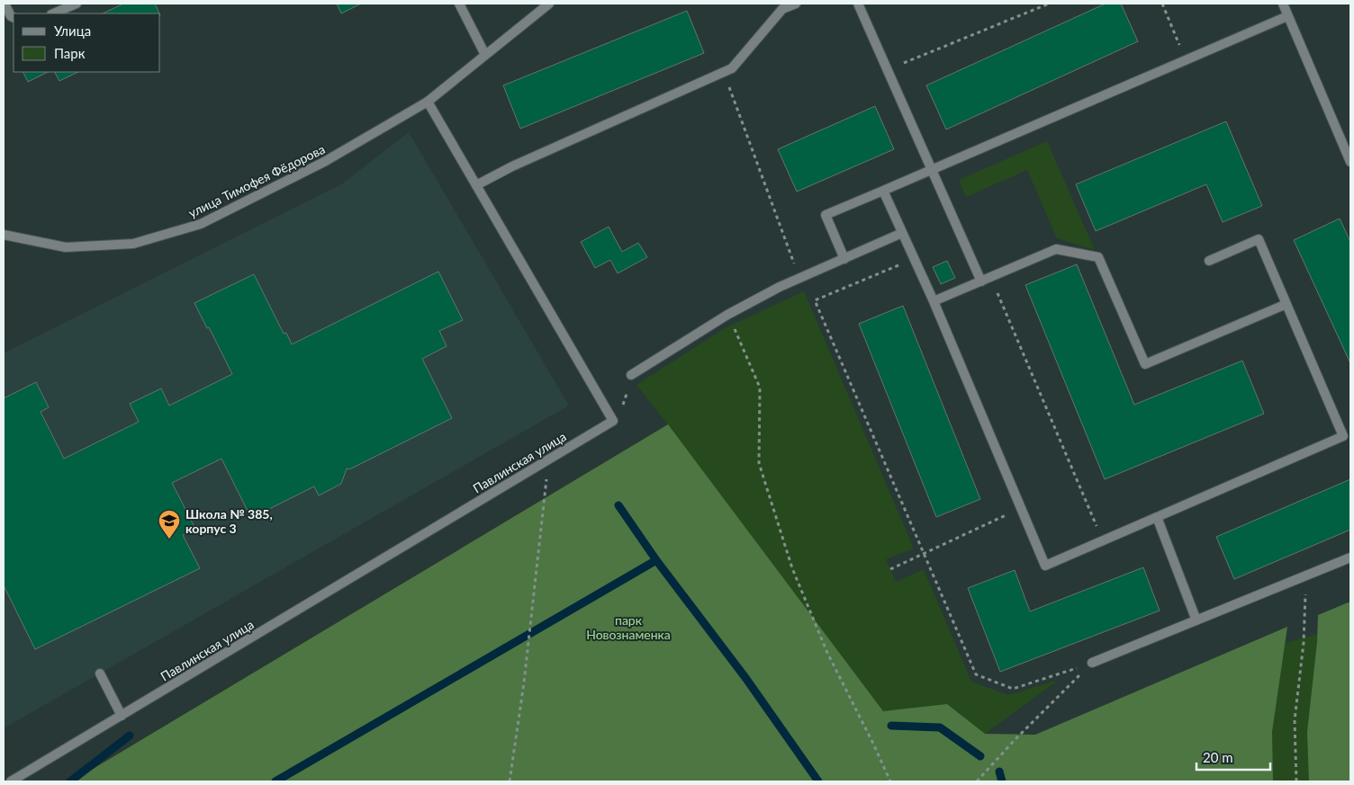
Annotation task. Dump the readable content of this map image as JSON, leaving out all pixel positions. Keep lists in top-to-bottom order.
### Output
{
  "streets": {
    "street": ["улица Тимофея Фёдорова", "Павлинская улица"]
  },
  "parks": ["парк Новознаменка"],
  "places": {
    "school or university": ["Школа № 385, корпус 3"]
  },
  "legend": ["Улица", "Парк"],
  "scale_bar": "20 m"
}
